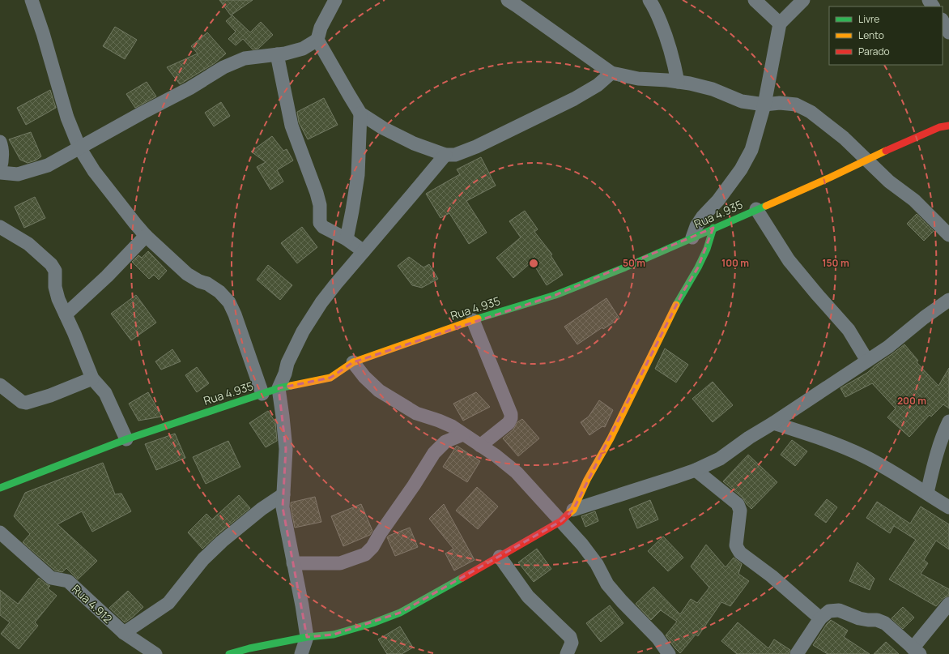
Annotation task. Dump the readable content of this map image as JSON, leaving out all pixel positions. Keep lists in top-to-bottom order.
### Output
{
  "streets": {
    "street": ["Rua 4.935", "Rua 4.912"]
  },
  "legend": ["Livre", "Lento", "Parado"],
  "rings": [
    "50 m",
    "100 m",
    "150 m",
    "200 m"
  ]
}
